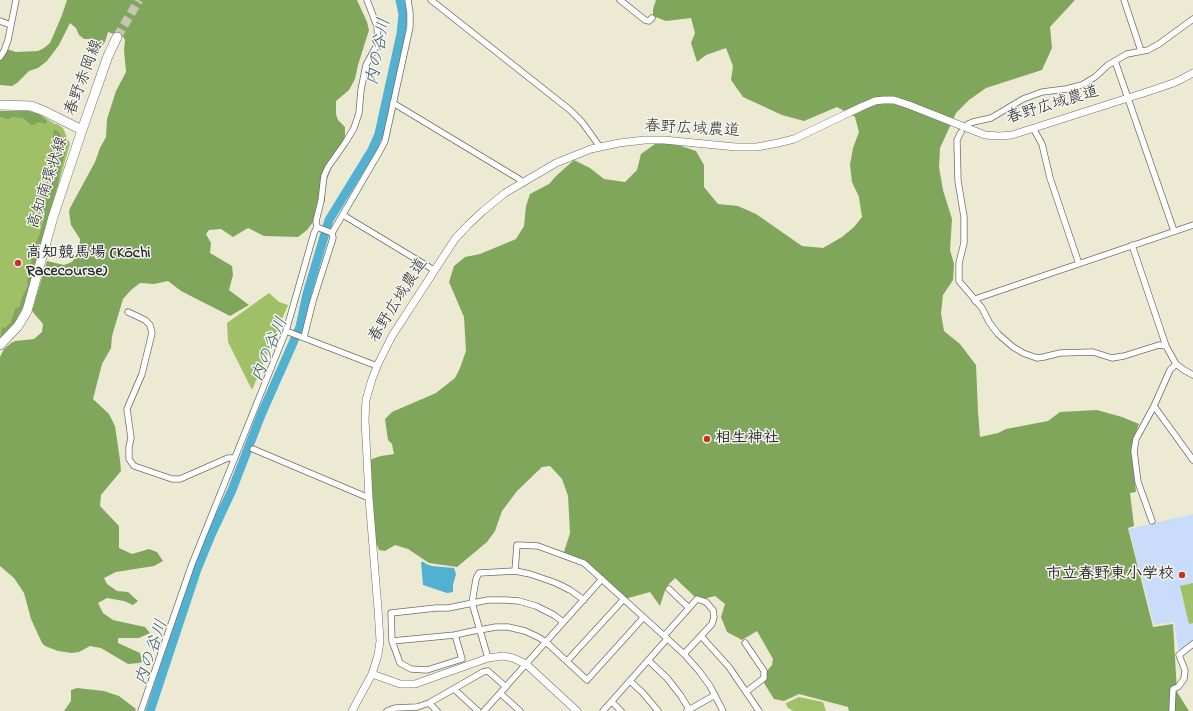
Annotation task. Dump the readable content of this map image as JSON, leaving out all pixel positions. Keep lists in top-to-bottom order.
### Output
{
  "streets": {
    "main road": ["春野赤岡線", "高知南環状線"],
    "street": ["春野広域農道"]
  },
  "crossings": [
    ["春野赤岡線", "高知南環状線"]
  ],
  "water": ["内の谷川"],
  "places": ["高知競馬場 (Kōchi Racecourse)", "相生神社", "市立春野東小学校"]
}
